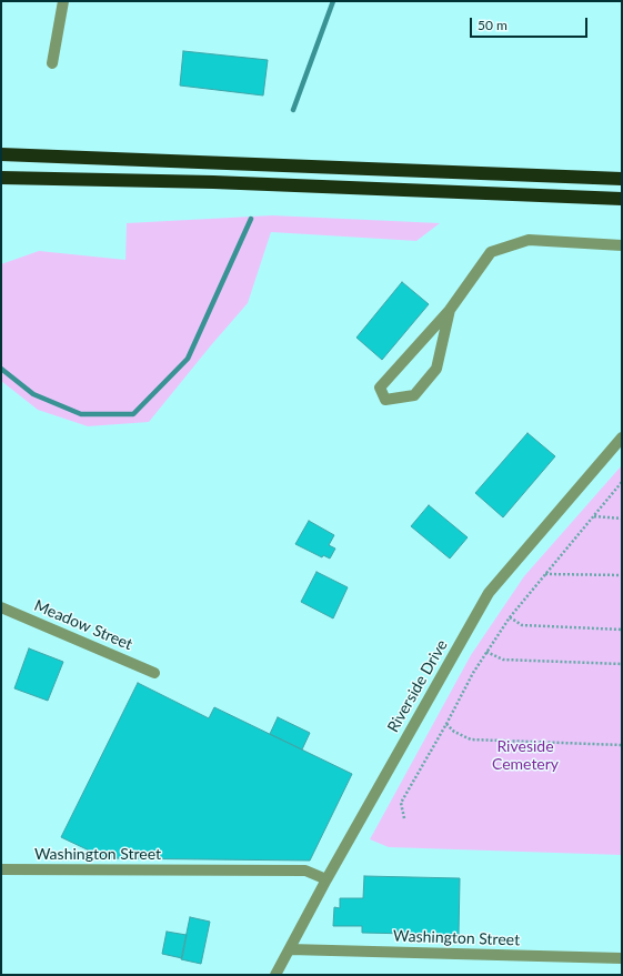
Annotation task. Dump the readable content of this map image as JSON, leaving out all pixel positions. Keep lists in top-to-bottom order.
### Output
{
  "streets": {
    "street": ["Meadow Street", "Riverside Drive", "Washington Street"]
  },
  "crossings": [
    ["Riverside Drive", "Washington Street"]
  ],
  "parks": ["Riveside Cemetery"],
  "scale_bar": "50 m"
}
